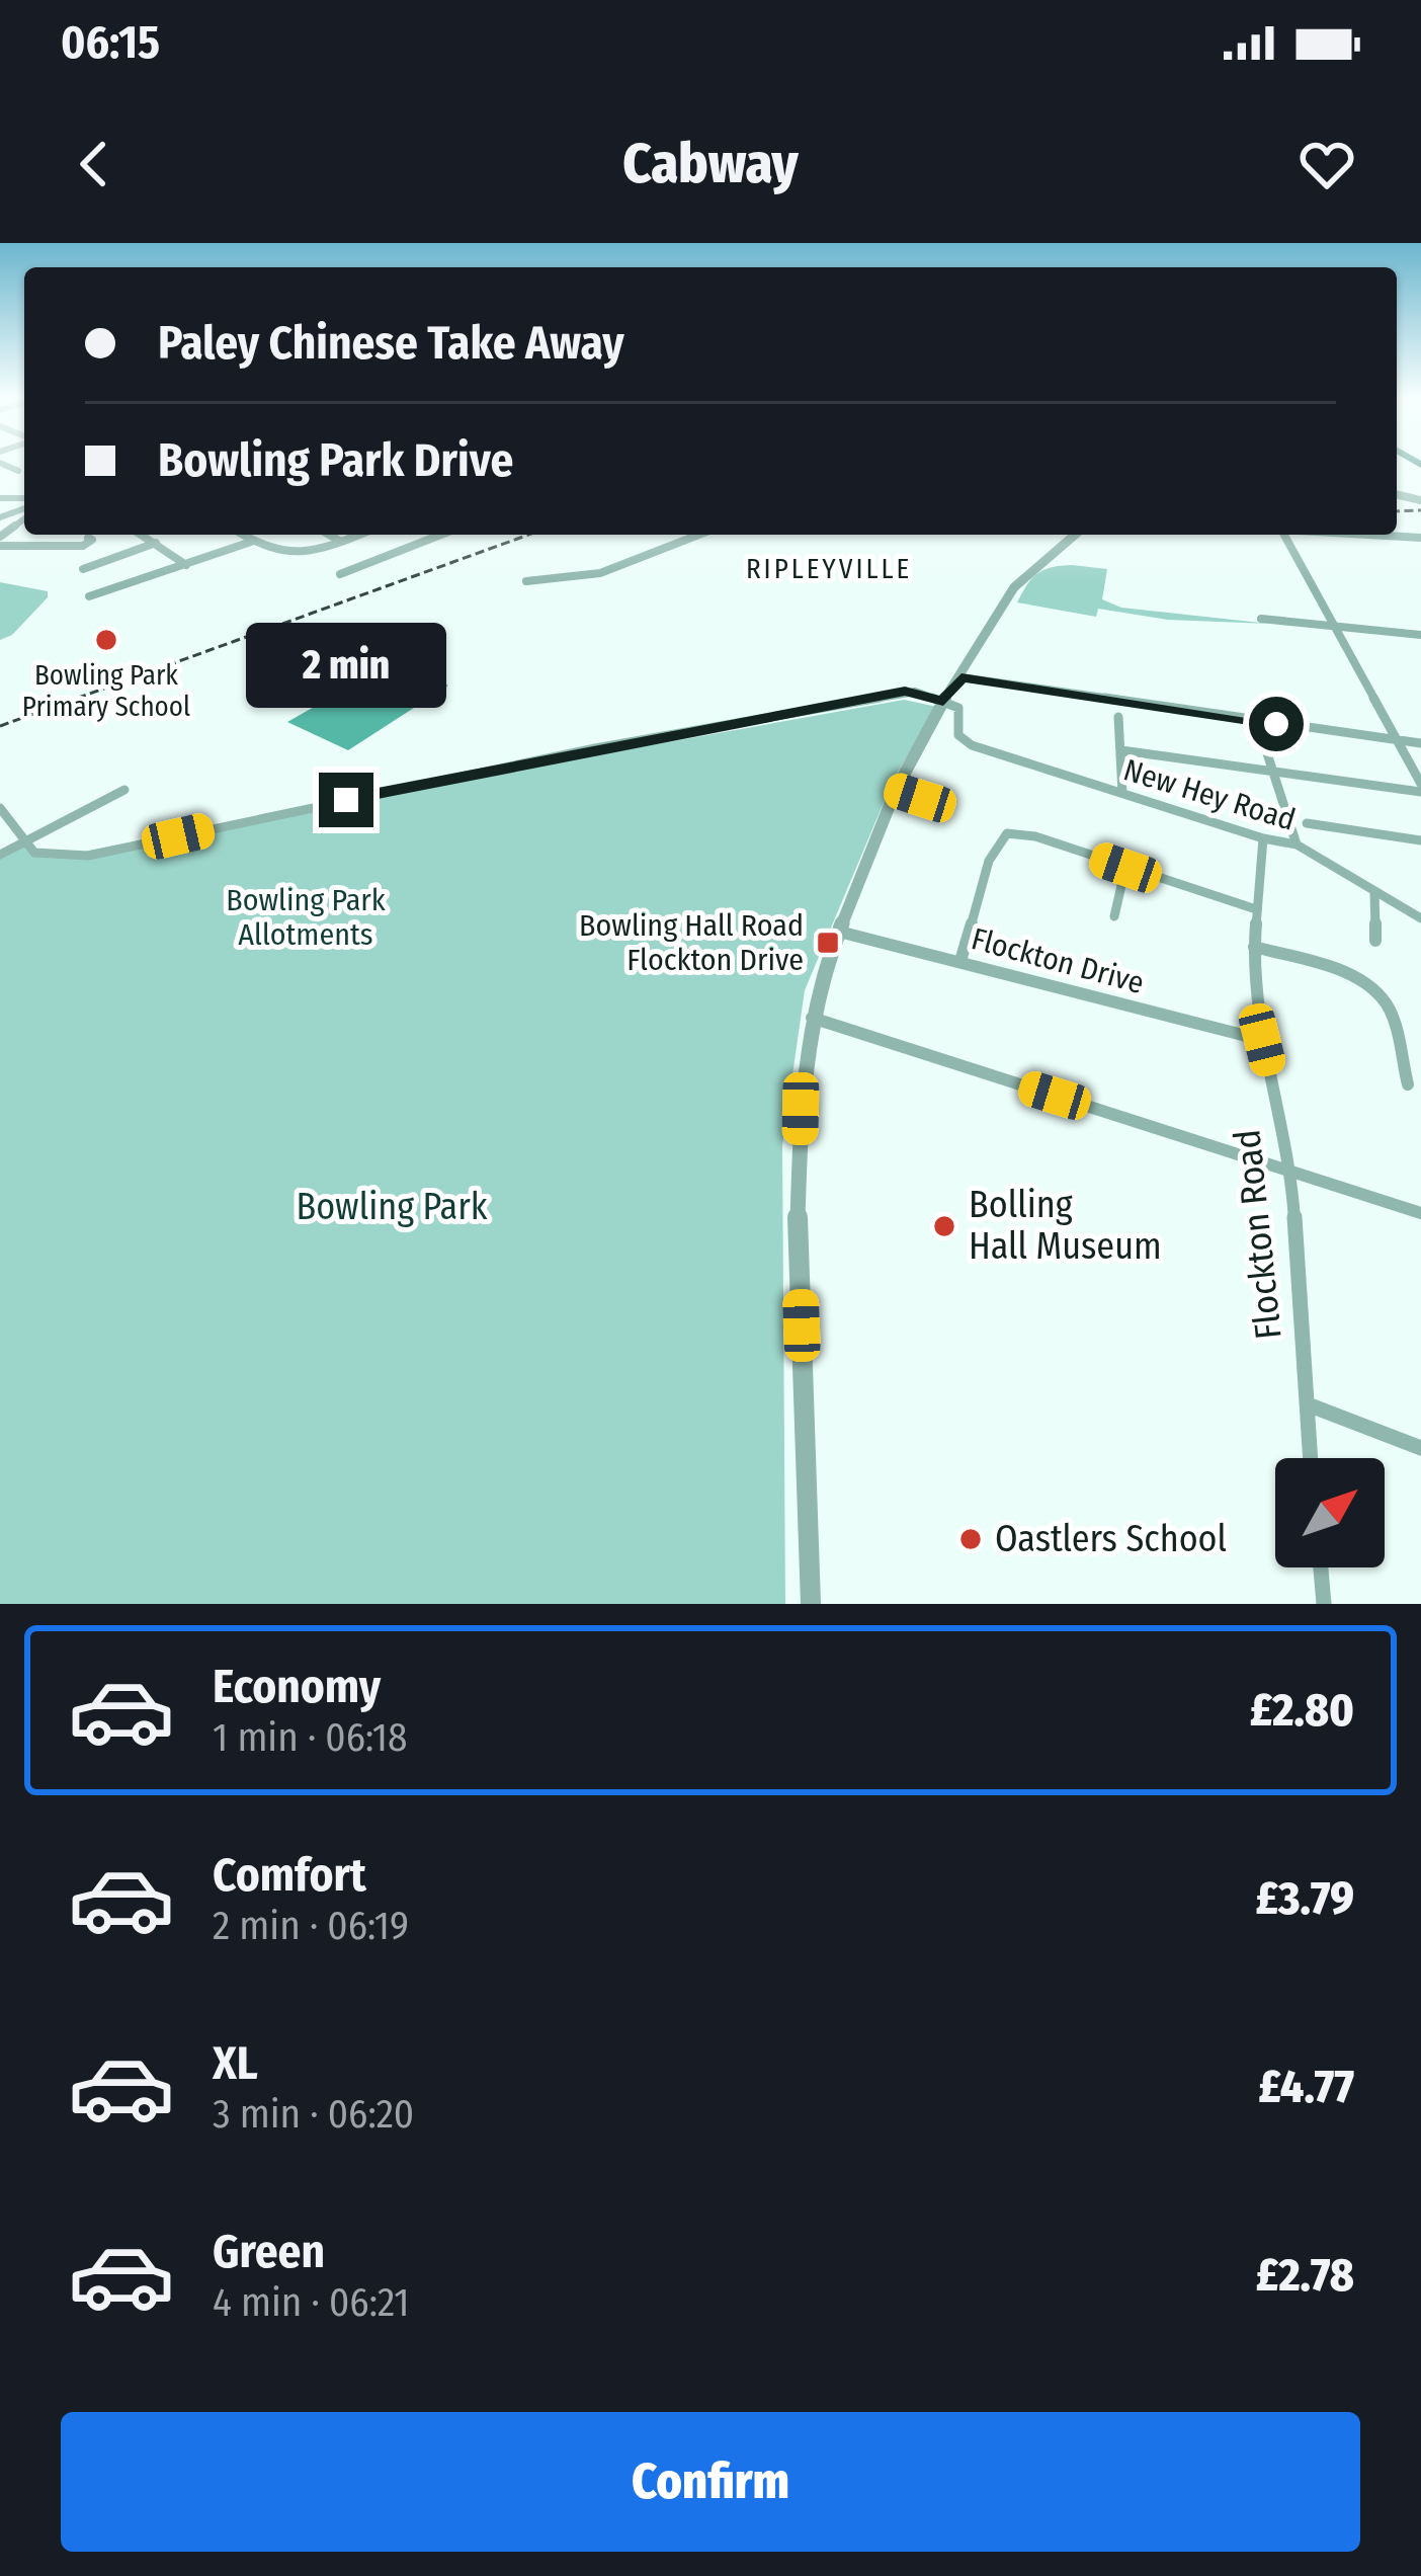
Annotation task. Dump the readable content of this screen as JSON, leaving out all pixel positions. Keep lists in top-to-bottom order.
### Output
{
  "streets": {
    "street": ["New Hey Road", "Flockton Drive", "Flockton Road"]
  },
  "crossings": [
    ["New Hey Road", "Flockton Road"],
    ["Flockton Drive", "Flockton Road"]
  ],
  "districts": ["RIPLEYVILLE"],
  "parks": ["Bowling Park Allotments", "Bowling Park"],
  "places": {
    "other": ["Bowling Park Primary School", "Bolling Hall Museum", "Oastlers School"],
    "transit": ["Bowling Hall Road Flockton Drive"]
  },
  "north": "top right",
  "page": {
    "status": "06:15",
    "header": "Cabway",
    "banner": ["Paley Chinese Take Away", "Bowling Park Drive"],
    "bubble": "2 min",
    "list": [
      {
        "name": "Economy",
        "note": "1 min · 06:18",
        "value": "£2.80"
      },
      {
        "name": "Comfort",
        "note": "2 min · 06:19",
        "value": "£3.79"
      },
      {
        "name": "XL",
        "note": "3 min · 06:20",
        "value": "£4.77"
      },
      {
        "name": "Green",
        "note": "4 min · 06:21",
        "value": "£2.78"
      }
    ],
    "buttons": "Confirm"
  }
}
